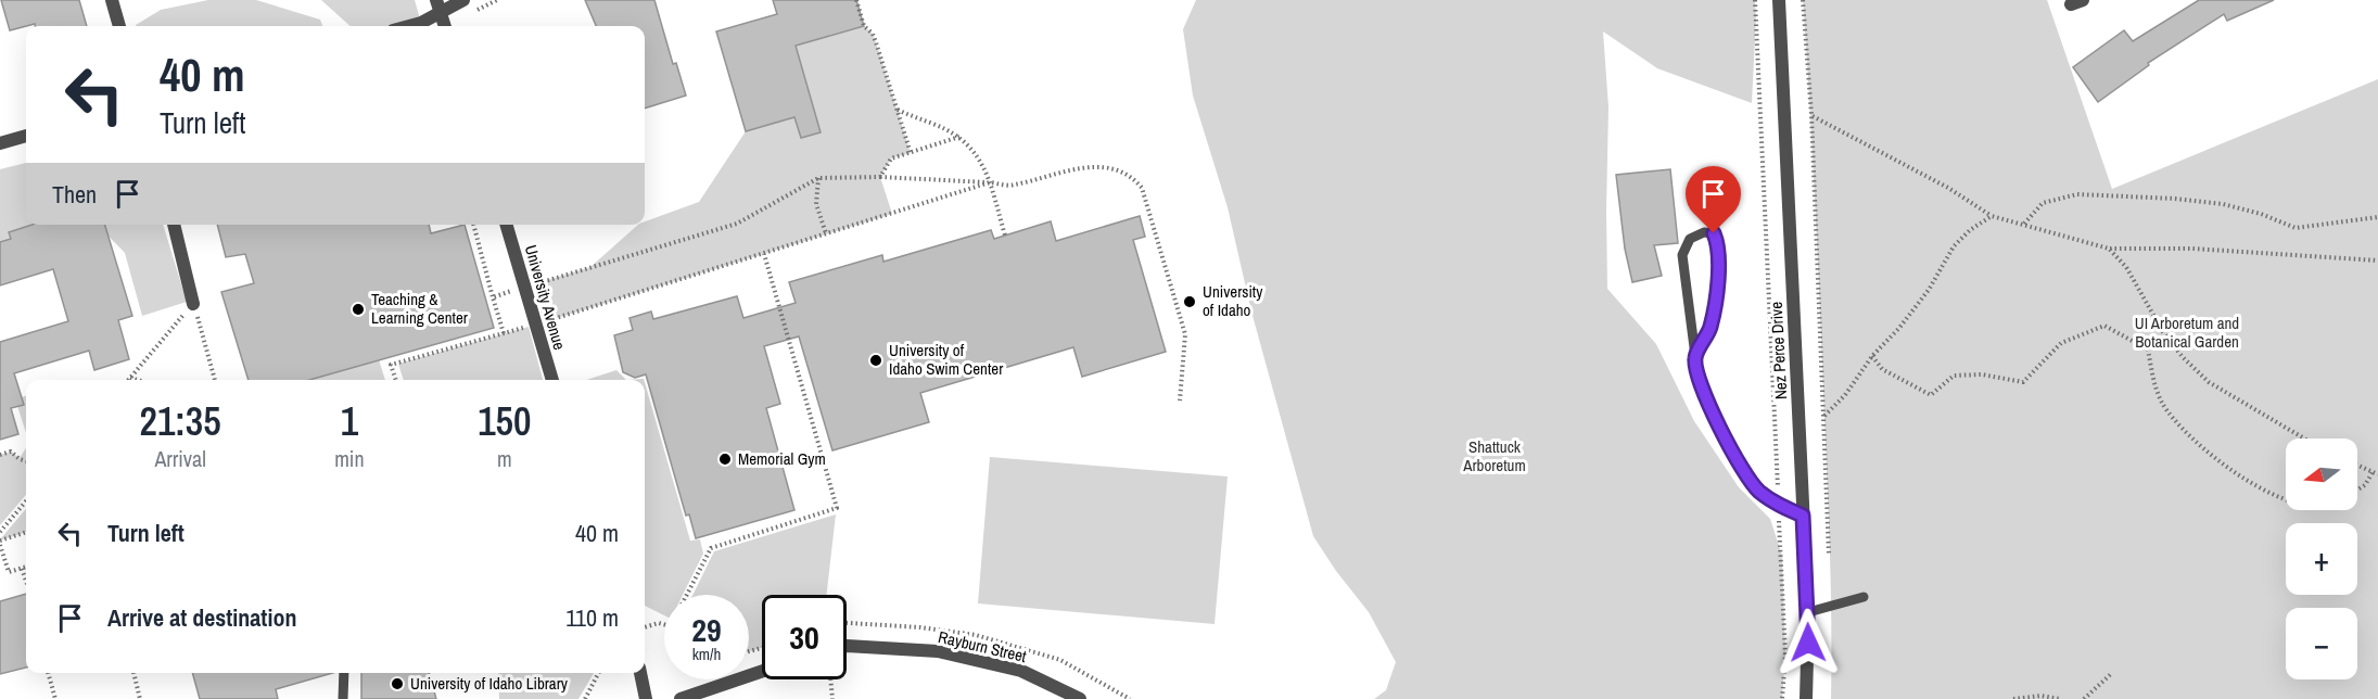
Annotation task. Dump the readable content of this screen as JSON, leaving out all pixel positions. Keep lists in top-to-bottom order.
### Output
{
  "streets": {
    "street": ["University Avenue", "Nez Perce Drive", "Rayburn Street"]
  },
  "parks": ["UI Arboretum and Botanical Garden", "Shattuck Arboretum"],
  "places": [
    "University of Idaho",
    "Teaching & Learning Center",
    "University of Idaho Swim Center",
    "Memorial Gym",
    "University of Idaho Library"
  ],
  "north": "left",
  "page": {
    "turn": ["40 m", "Turn left"],
    "then": "Then",
    "eta": [
      "21:35",
      "Arrival",
      "1",
      "min",
      "150",
      "m"
    ],
    "map_buttons": ["+", "−"],
    "list": [
      {
        "name": "Turn left",
        "value": "40 m"
      },
      {
        "name": "Arrive at destination",
        "value": "110 m"
      }
    ],
    "speed": "29 km/h",
    "limit": "30"
  }
}
